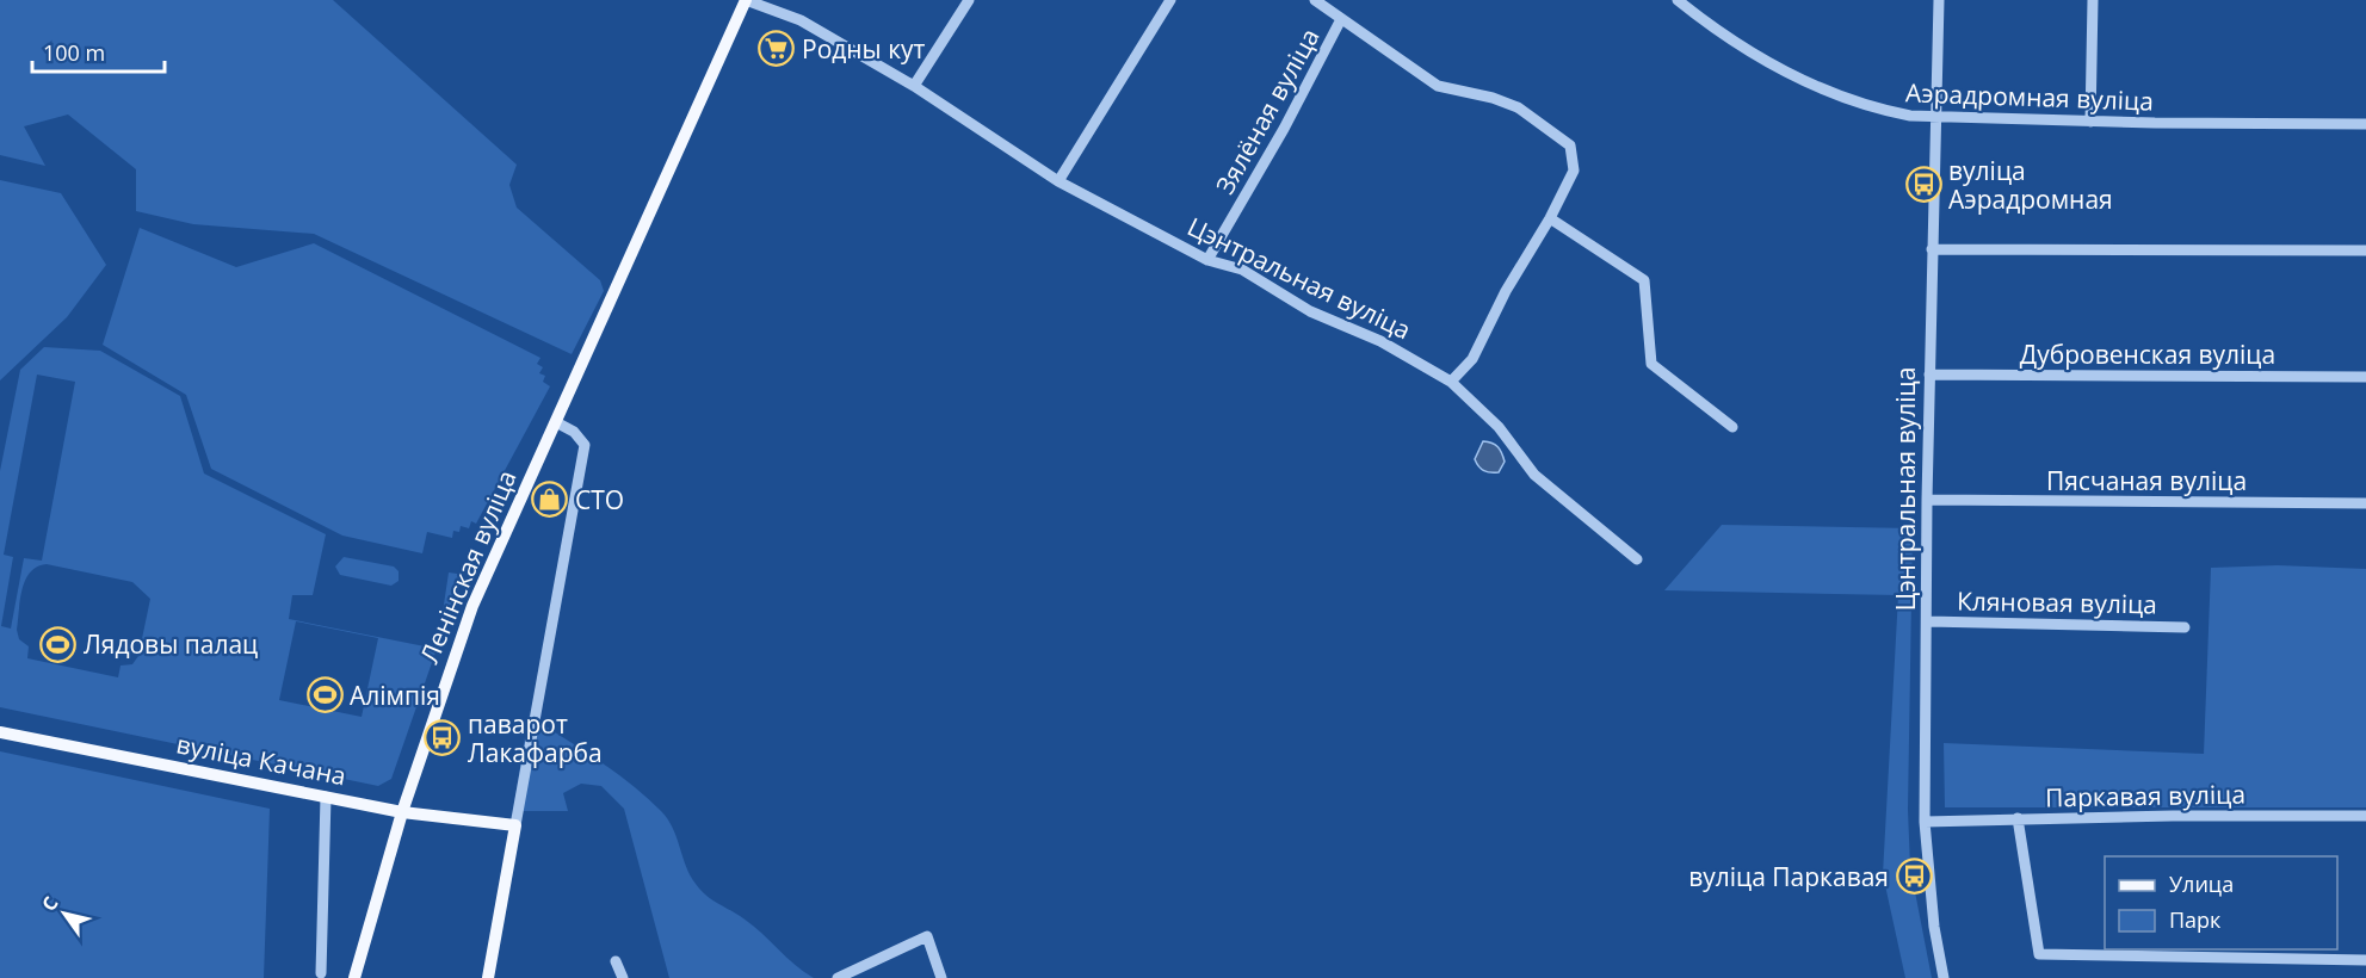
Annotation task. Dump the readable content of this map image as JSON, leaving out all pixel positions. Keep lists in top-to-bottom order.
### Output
{
  "streets": {
    "main road": ["Цэнтральная вуліца", "Ленінская вуліца", "вуліца Качана"],
    "street": [
      "Аэрадромная вуліца",
      "Зялёная вуліца",
      "Дубровенская вуліца",
      "Пясчаная вуліца",
      "Кляновая вуліца",
      "Паркавая вуліца"
    ]
  },
  "crossings": [
    ["Аэрадромная вуліца", "Цэнтральная вуліца"],
    ["Зялёная вуліца", "Цэнтральная вуліца"],
    ["Цэнтральная вуліца", "Дубровенская вуліца"],
    ["Цэнтральная вуліца", "Пясчаная вуліца"],
    ["Цэнтральная вуліца", "Ленінская вуліца"],
    ["Цэнтральная вуліца", "Кляновая вуліца"],
    ["Цэнтральная вуліца", "Паркавая вуліца"],
    ["Ленінская вуліца", "вуліца Качана"]
  ],
  "places": {
    "supermarket": ["Родны кут"],
    "bus stop": ["вуліца Аэрадромная", "паварот Лакафарба", "вуліца Паркавая"],
    "shop": ["СТО"],
    "sports": ["Лядовы палац", "Алімпія"]
  },
  "legend": ["Улица", "Парк"],
  "scale_bar": "100 m",
  "north": "top left"
}
